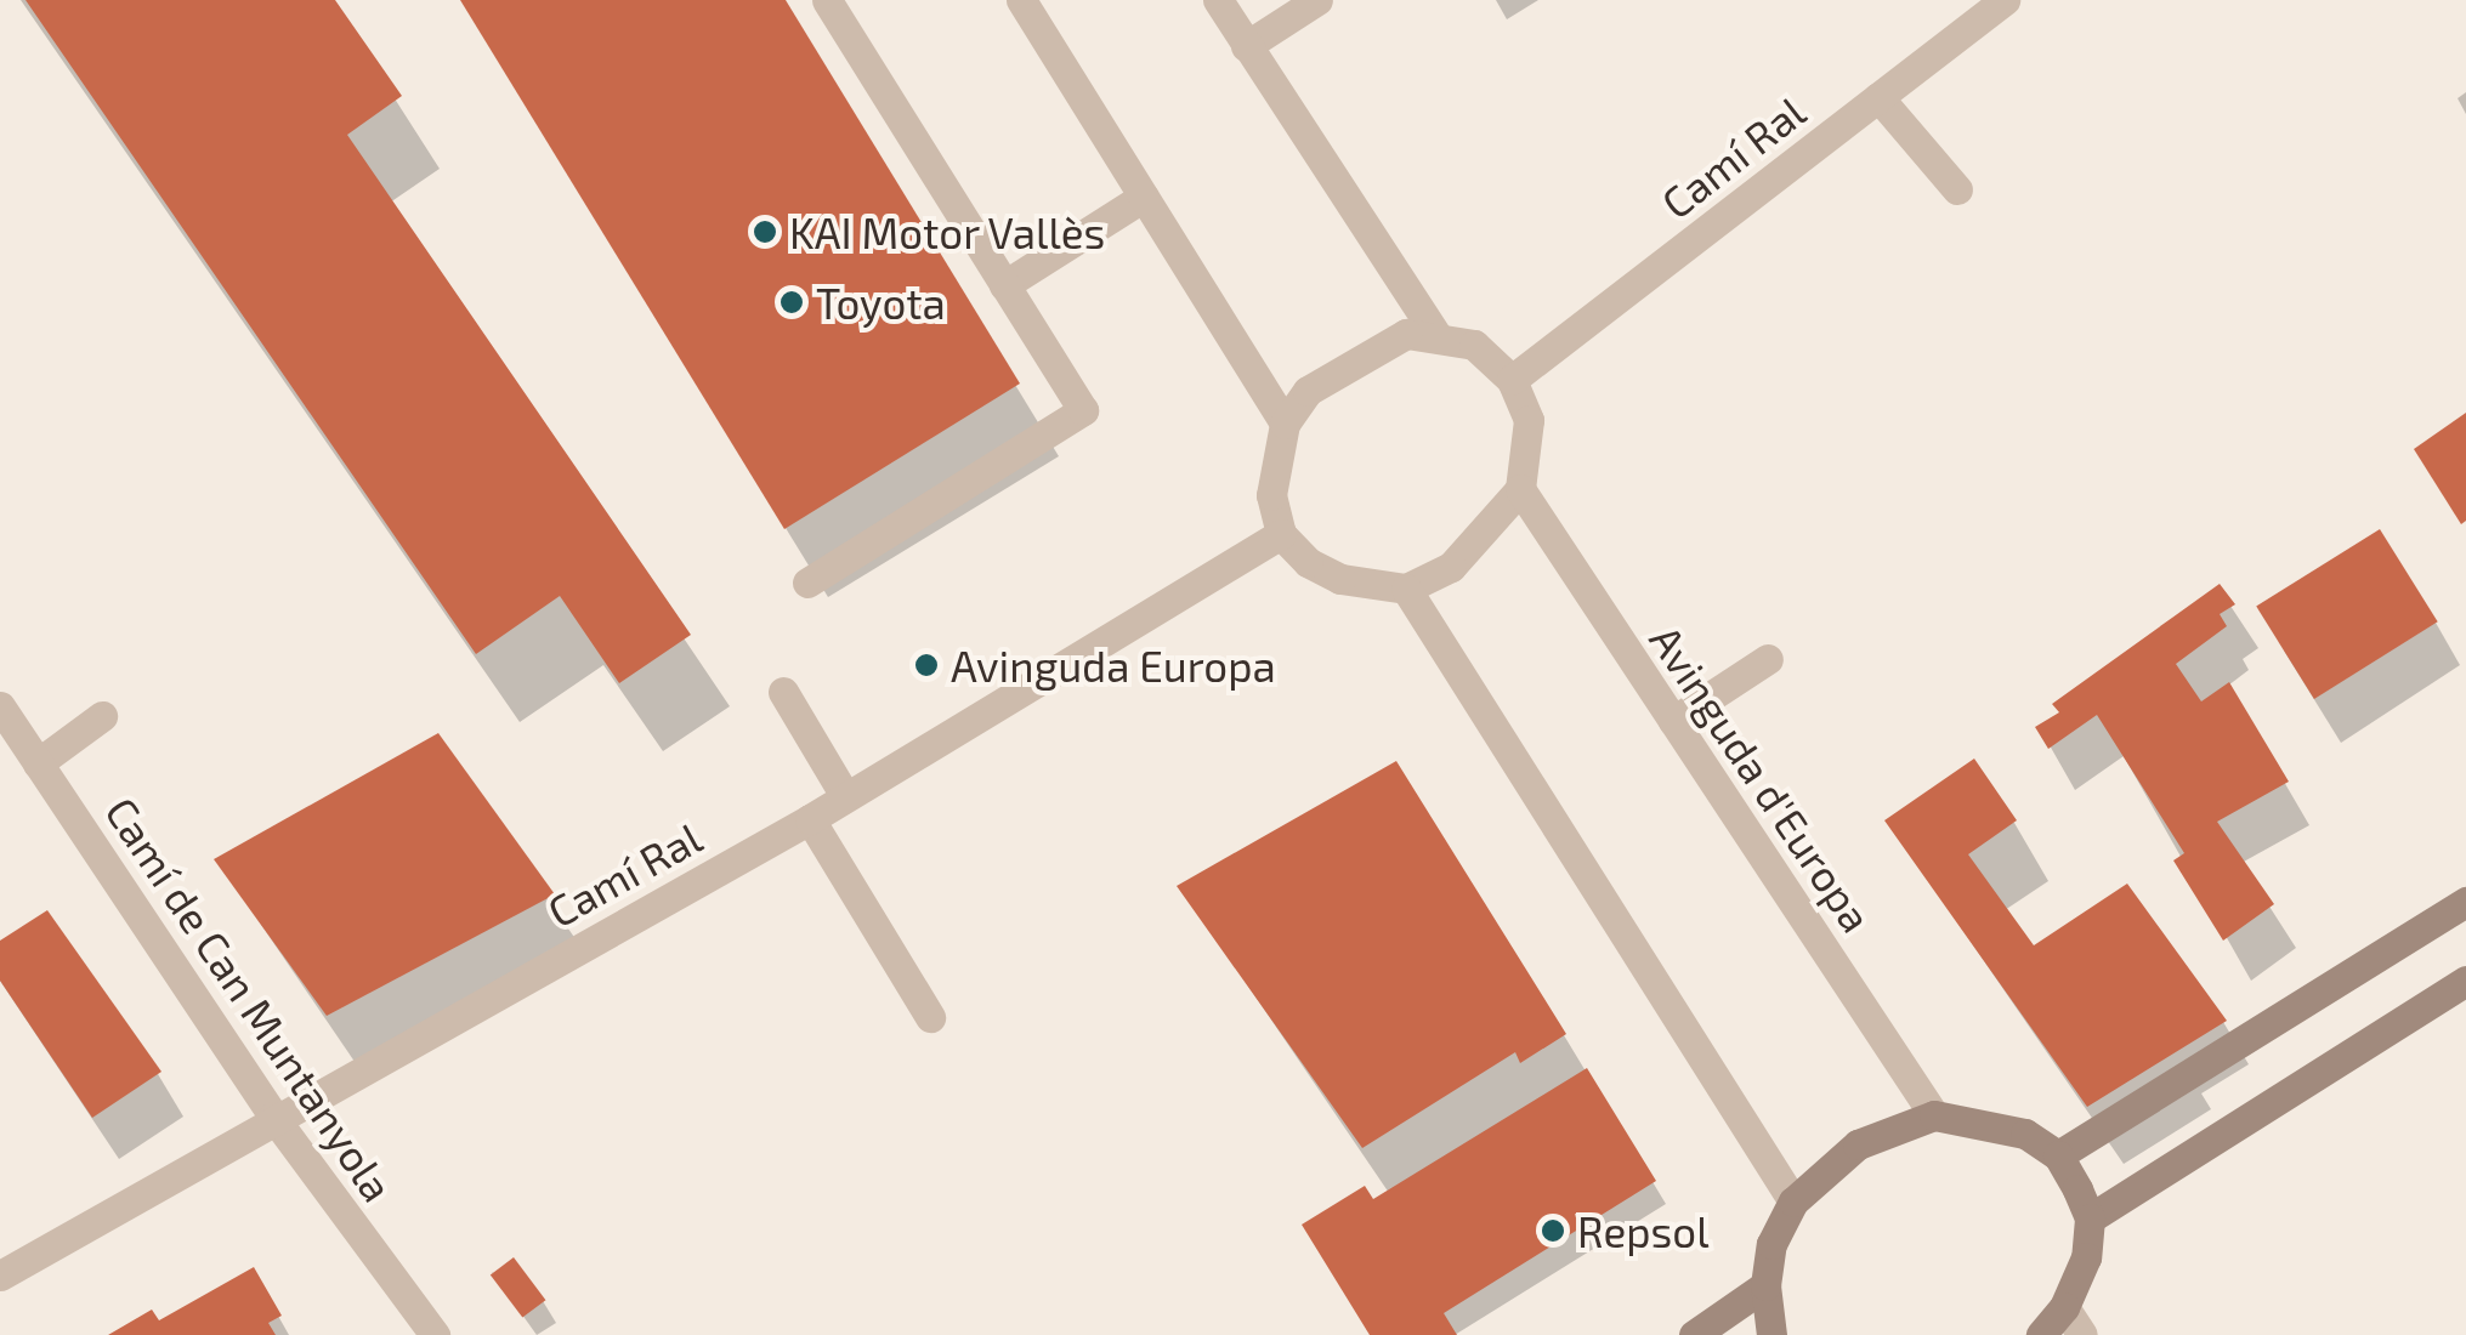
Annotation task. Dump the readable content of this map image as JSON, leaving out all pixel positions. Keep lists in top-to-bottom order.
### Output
{
  "streets": {
    "street": ["Camí Ral", "Avinguda d'Europa", "Camí de Can Muntanyola"]
  },
  "crossings": [
    ["Camí Ral", "Avinguda d'Europa"],
    ["Camí Ral", "Camí de Can Muntanyola"]
  ],
  "places": [
    "KAI Motor Vallès",
    "Toyota",
    "Avinguda Europa",
    "Repsol"
  ]
}
